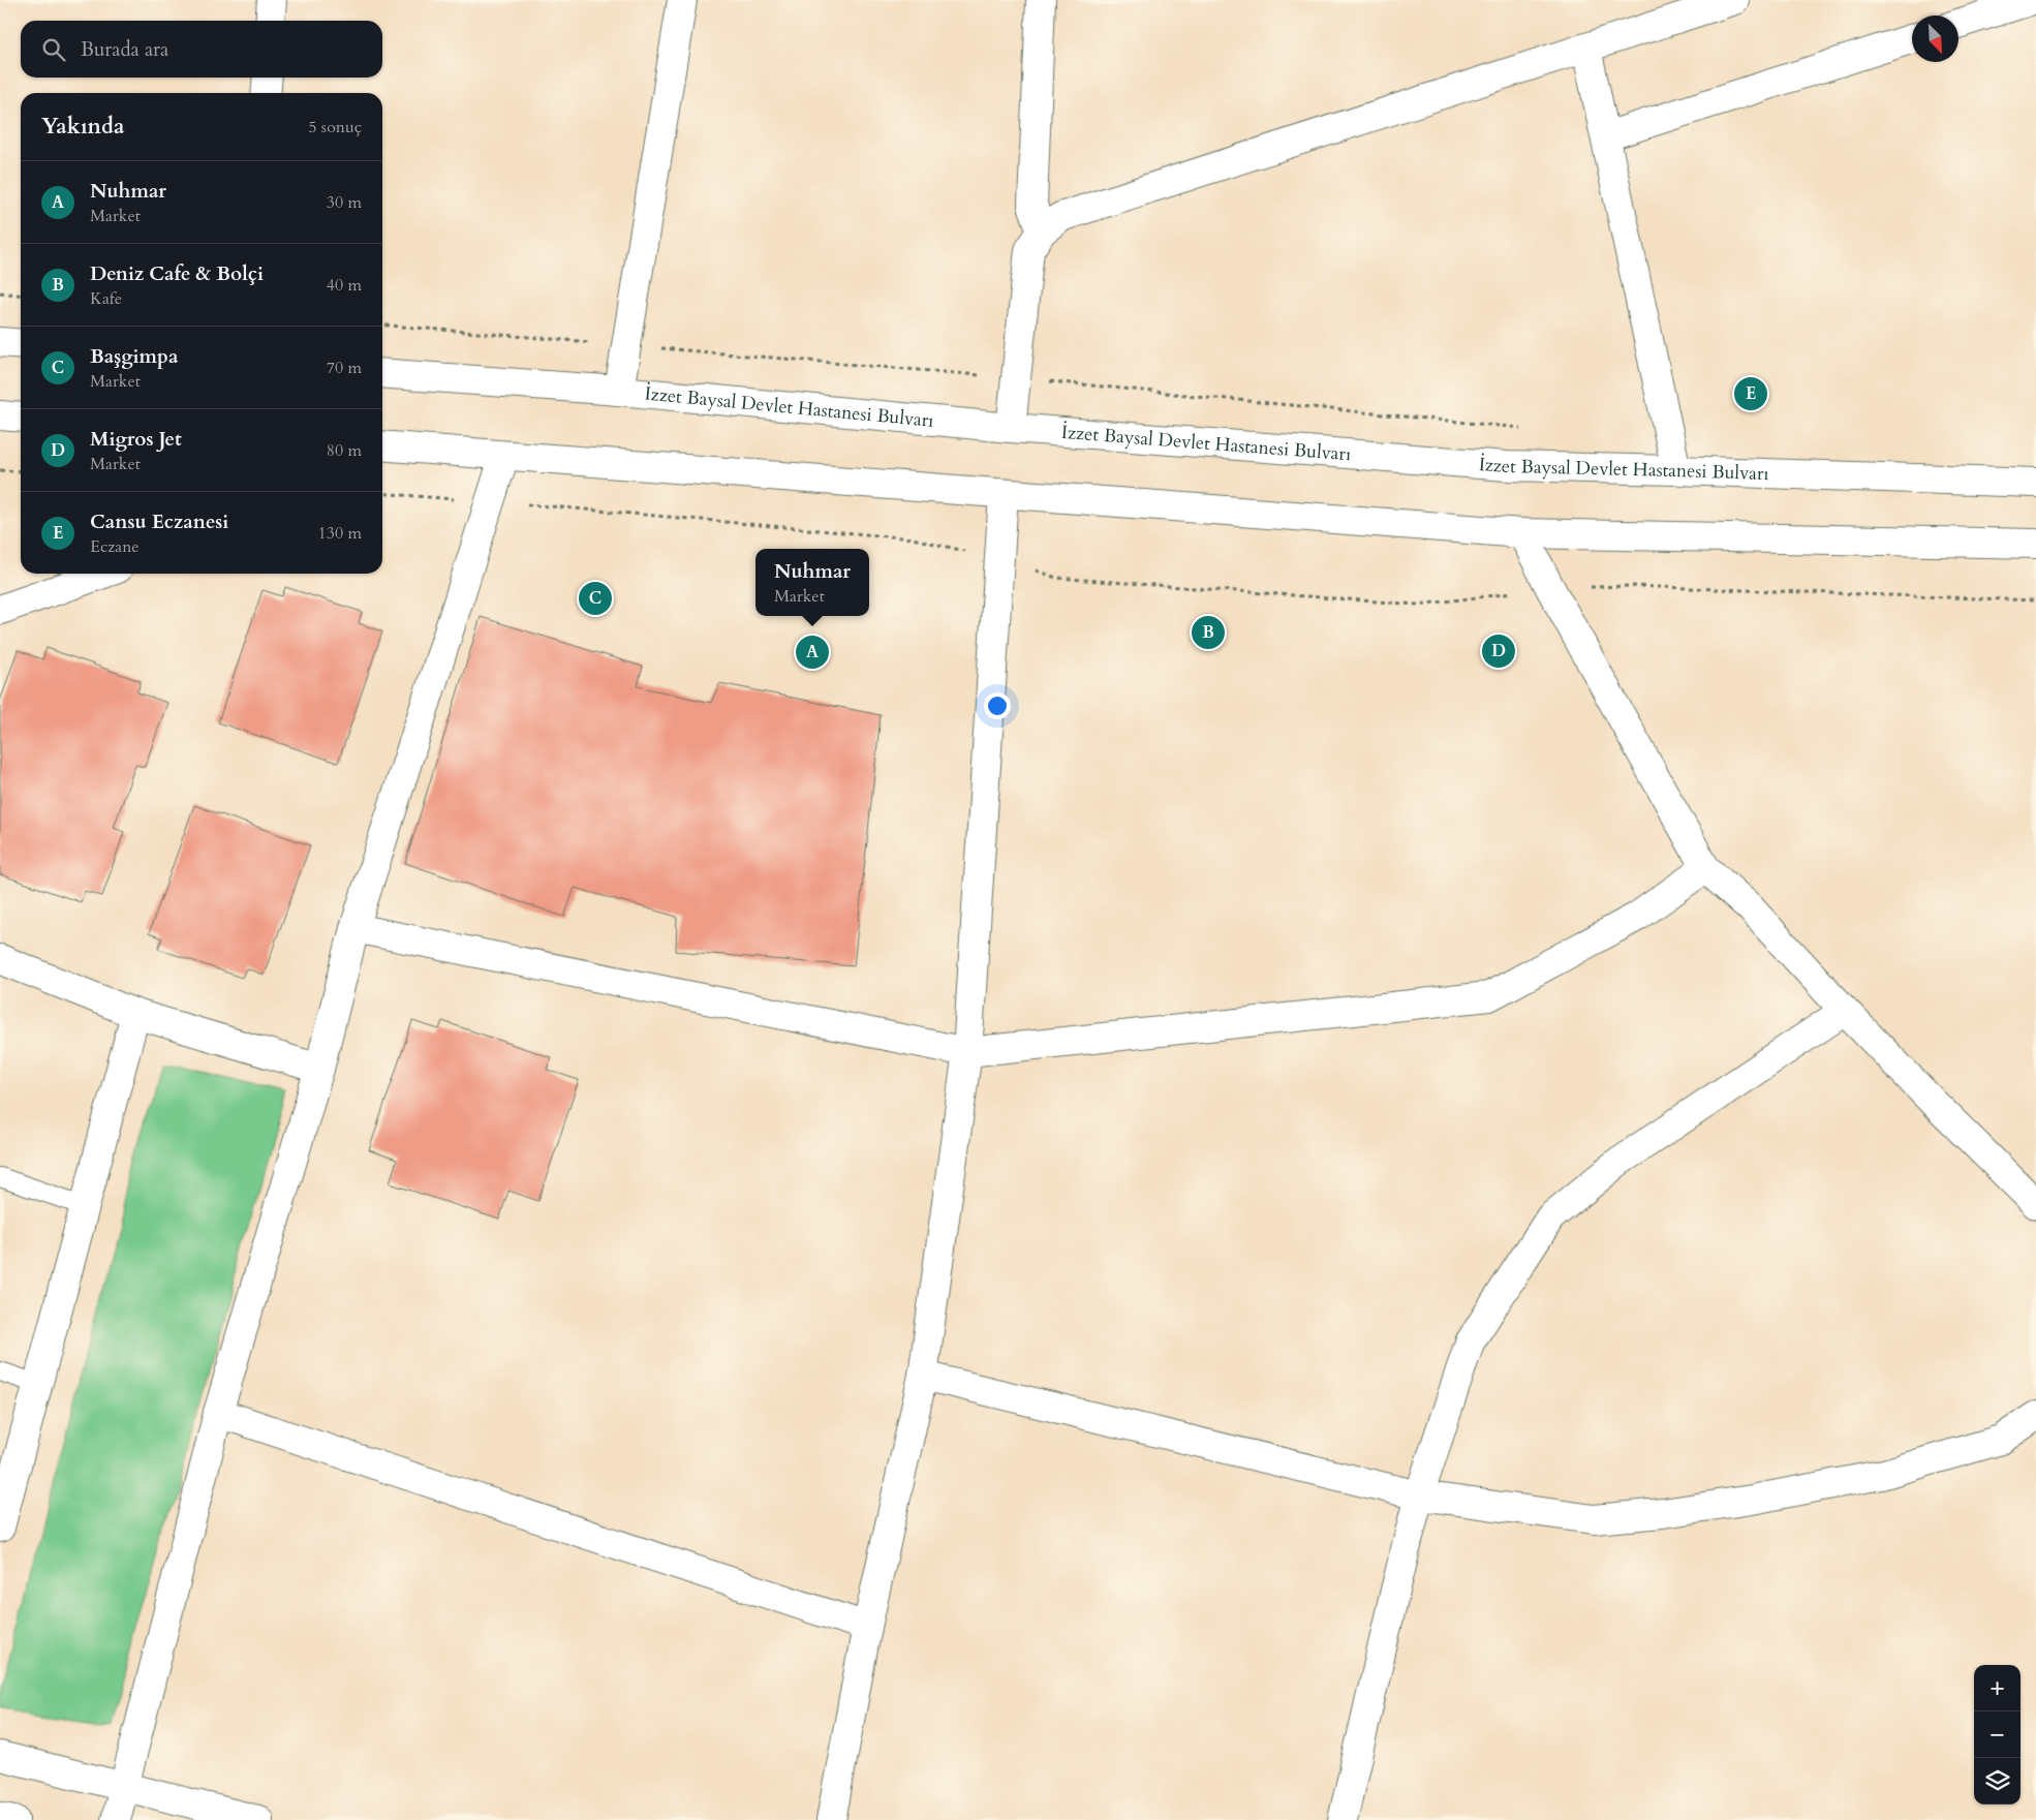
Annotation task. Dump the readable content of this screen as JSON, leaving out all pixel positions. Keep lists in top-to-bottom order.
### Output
{
  "streets": {
    "street": ["İzzet Baysal Devlet Hastanesi Bulvarı"]
  },
  "north": "bottom right",
  "page": {
    "search": "Burada ara",
    "heading": ["Yakında", "5 sonuç"],
    "list": [
      {
        "mark": "A",
        "name": "Nuhmar",
        "note": "Market",
        "value": "30 m"
      },
      {
        "mark": "B",
        "name": "Deniz Cafe & Bolçi",
        "note": "Kafe",
        "value": "40 m"
      },
      {
        "mark": "C",
        "name": "Başgimpa",
        "note": "Market",
        "value": "70 m"
      },
      {
        "mark": "D",
        "name": "Migros Jet",
        "note": "Market",
        "value": "80 m"
      },
      {
        "mark": "E",
        "name": "Cansu Eczanesi",
        "note": "Eczane",
        "value": "130 m"
      }
    ],
    "pins": [
      "E",
      "C",
      "B",
      "D",
      "A"
    ],
    "popup": ["Nuhmar", "Market"],
    "map_buttons": ["+", "−"]
  }
}
